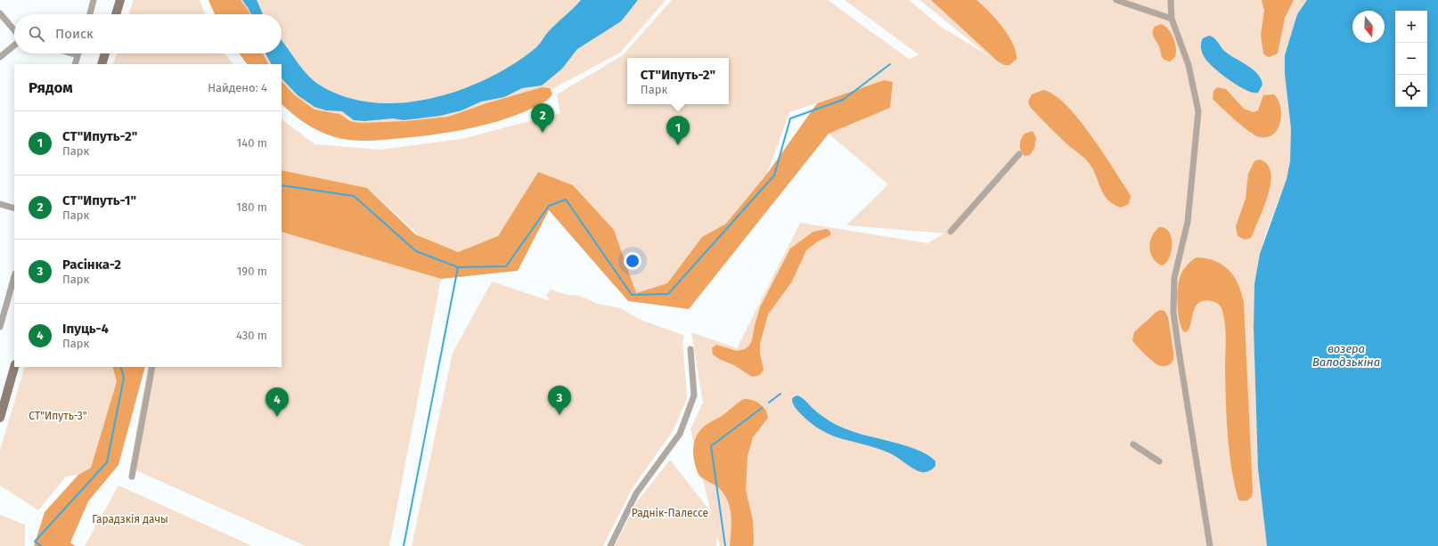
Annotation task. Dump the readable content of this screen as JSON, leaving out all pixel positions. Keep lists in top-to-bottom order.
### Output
{
  "water": ["возера Валодзькіна"],
  "parks": ["СТ\"Ипуть-3\"", "Раднік-Палессе", "Гарадзкія дачы"],
  "north": "bottom",
  "page": {
    "map_buttons": ["+", "−"],
    "search": "Поиск",
    "popup": ["СТ\"Ипуть-2\"", "Парк"],
    "heading": ["Рядом", "Найдено: 4"],
    "pins": [
      "2",
      "1",
      "3",
      "4"
    ],
    "list": [
      {
        "mark": "1",
        "name": "СТ\"Ипуть-2\"",
        "note": "Парк",
        "value": "140 m"
      },
      {
        "mark": "2",
        "name": "СТ\"Ипуть-1\"",
        "note": "Парк",
        "value": "180 m"
      },
      {
        "mark": "3",
        "name": "Расінка-2",
        "note": "Парк",
        "value": "190 m"
      },
      {
        "mark": "4",
        "name": "Іпуць-4",
        "note": "Парк",
        "value": "430 m"
      }
    ]
  }
}
